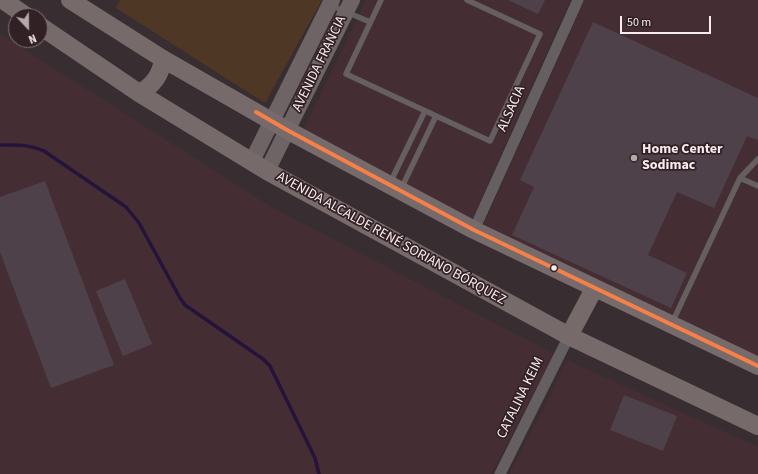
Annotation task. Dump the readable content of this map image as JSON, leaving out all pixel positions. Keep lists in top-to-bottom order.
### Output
{
  "streets": {
    "main road": ["AVENIDA FRANCIA", "AVENIDA ALCALDE RENÉ SORIANO BÓRQUEZ"],
    "street": ["ALSACIA", "CATALINA KEIM"]
  },
  "crossings": [
    ["AVENIDA FRANCIA", "AVENIDA ALCALDE RENÉ SORIANO BÓRQUEZ"],
    ["AVENIDA ALCALDE RENÉ SORIANO BÓRQUEZ", "CATALINA KEIM"]
  ],
  "places": ["Home Center Sodimac"],
  "scale_bar": "50 m",
  "north": "bottom"
}
